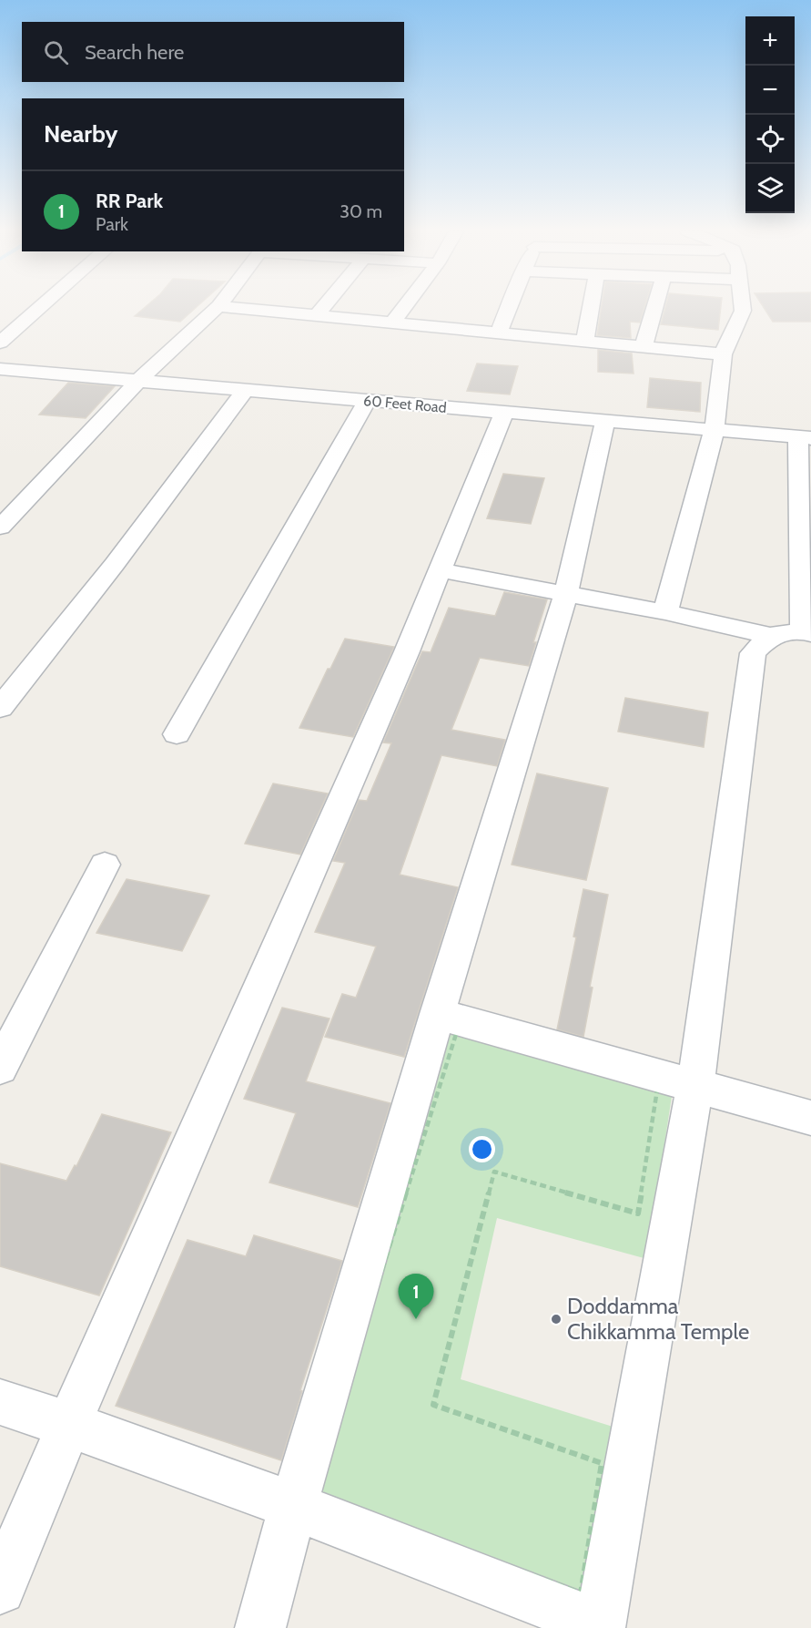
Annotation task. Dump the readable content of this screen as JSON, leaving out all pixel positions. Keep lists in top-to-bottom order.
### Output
{
  "streets": {
    "street": ["60 Feet Road"]
  },
  "places": ["Doddamma Chikkamma Temple"],
  "page": {
    "map_buttons": ["+", "−"],
    "search": "Search here",
    "heading": "Nearby",
    "list": [
      {
        "mark": "1",
        "name": "RR Park",
        "note": "Park",
        "value": "30 m"
      }
    ],
    "pins": "1"
  }
}
